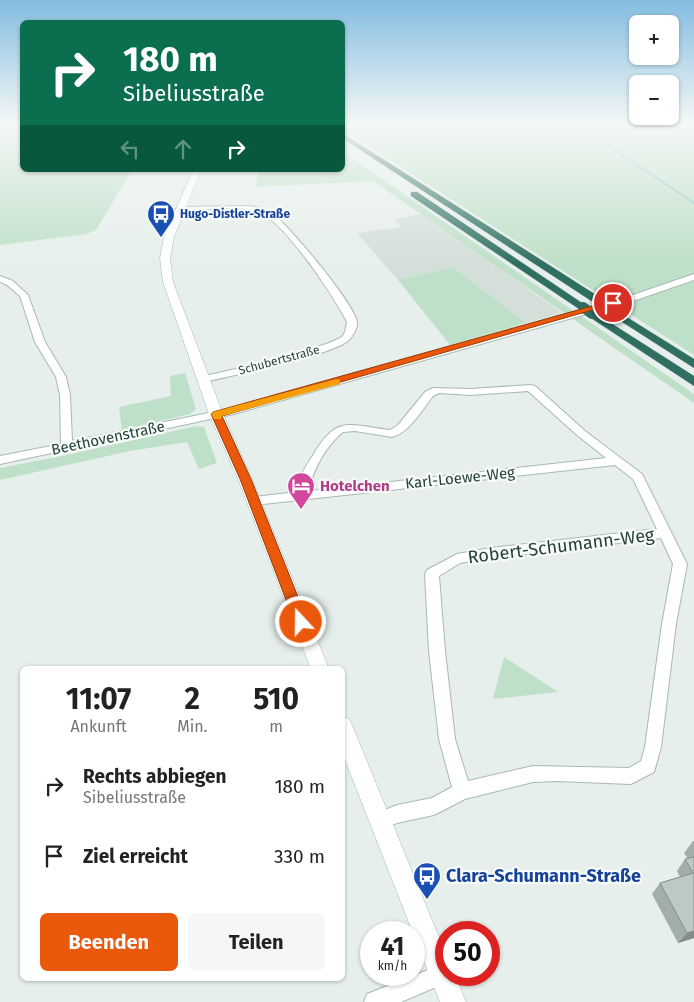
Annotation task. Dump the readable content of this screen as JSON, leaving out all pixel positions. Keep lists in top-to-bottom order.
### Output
{
  "streets": {
    "street": [
      "Schubertstraße",
      "Beethovenstraße",
      "Karl-Loewe-Weg",
      "Robert-Schumann-Weg"
    ]
  },
  "places": {
    "bus stop": ["Hugo-Distler-Straße", "Clara-Schumann-Straße"],
    "hotel": ["Hotelchen"]
  },
  "page": {
    "map_buttons": ["+", "−"],
    "turn": ["180 m", "Sibeliusstraße"],
    "eta": [
      "11:07",
      "Ankunft",
      "2",
      "Min.",
      "510",
      "m"
    ],
    "list": [
      {
        "name": "Rechts abbiegen",
        "note": "Sibeliusstraße",
        "value": "180 m"
      },
      {
        "name": "Ziel erreicht",
        "value": "330 m"
      }
    ],
    "buttons": ["Beenden", "Teilen"],
    "speed": "41 km/h",
    "limit": "50"
  }
}
